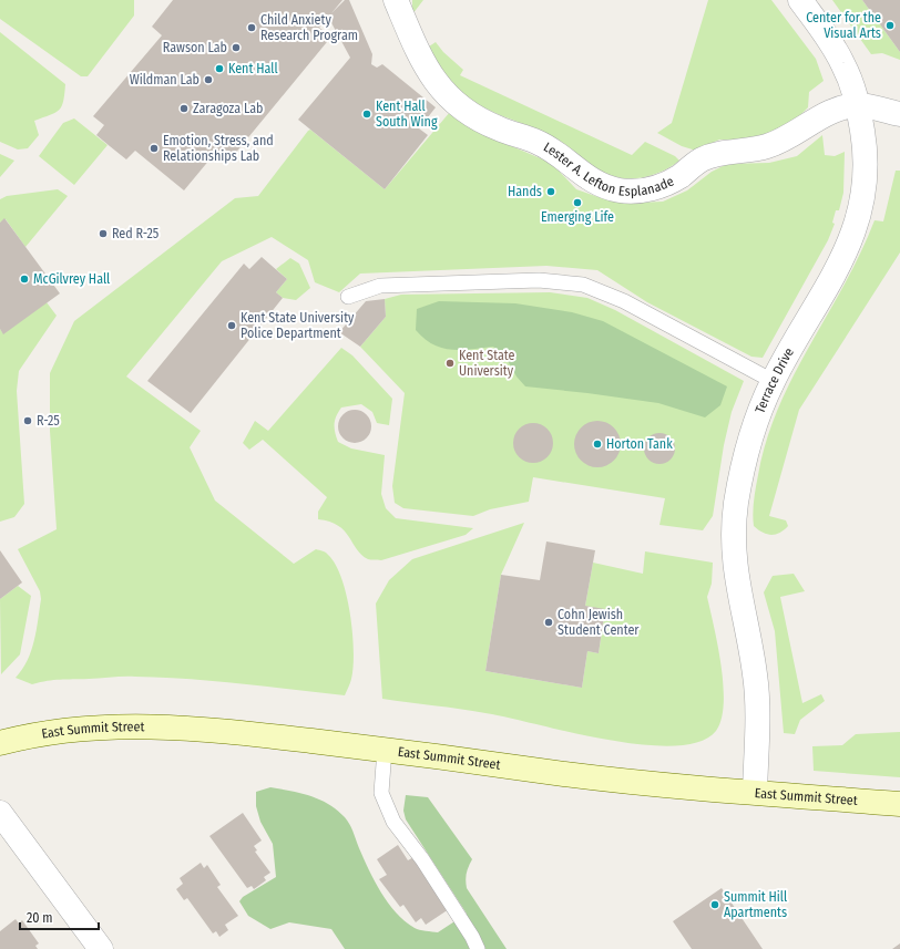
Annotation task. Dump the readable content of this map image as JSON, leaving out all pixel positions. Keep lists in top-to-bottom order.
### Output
{
  "streets": {
    "main road": ["East Summit Street"],
    "street": ["Lester A. Lefton Esplanade", "Terrace Drive"]
  },
  "crossings": [
    ["Lester A. Lefton Esplanade", "Terrace Drive"],
    ["Terrace Drive", "East Summit Street"]
  ],
  "places": [
    "Center for the Visual Arts",
    "Child Anxiety Research Program",
    "Rawson Lab",
    "Kent Hall",
    "Wildman Lab",
    "Zaragoza Lab",
    "Kent Hall South Wing",
    "Emotion, Stress, and Relationships Lab",
    "Hands",
    "Emerging Life",
    "Red R-25",
    "McGilvrey Hall",
    "Kent State University Police Department",
    "Kent State University",
    "R-25",
    "Horton Tank",
    "Cohn Jewish Student Center",
    "Summit Hill Apartments"
  ],
  "scale_bar": "20 m"
}
